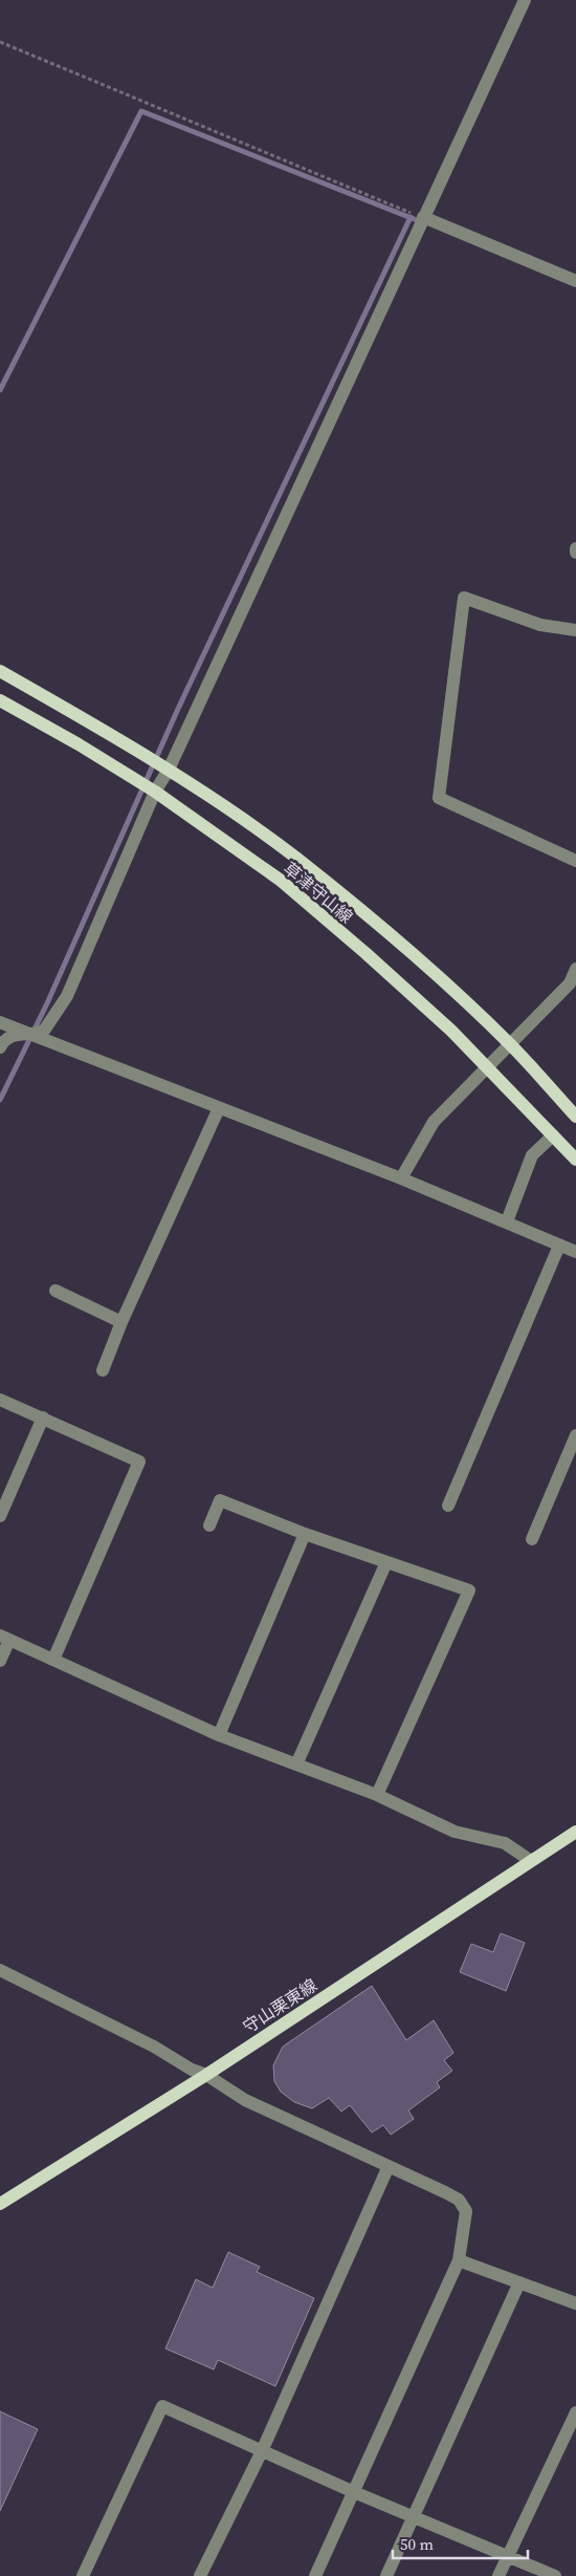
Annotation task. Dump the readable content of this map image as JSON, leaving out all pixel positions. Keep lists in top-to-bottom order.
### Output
{
  "streets": {
    "main road": ["草津守山線", "守山栗東線"]
  },
  "scale_bar": "50 m"
}
